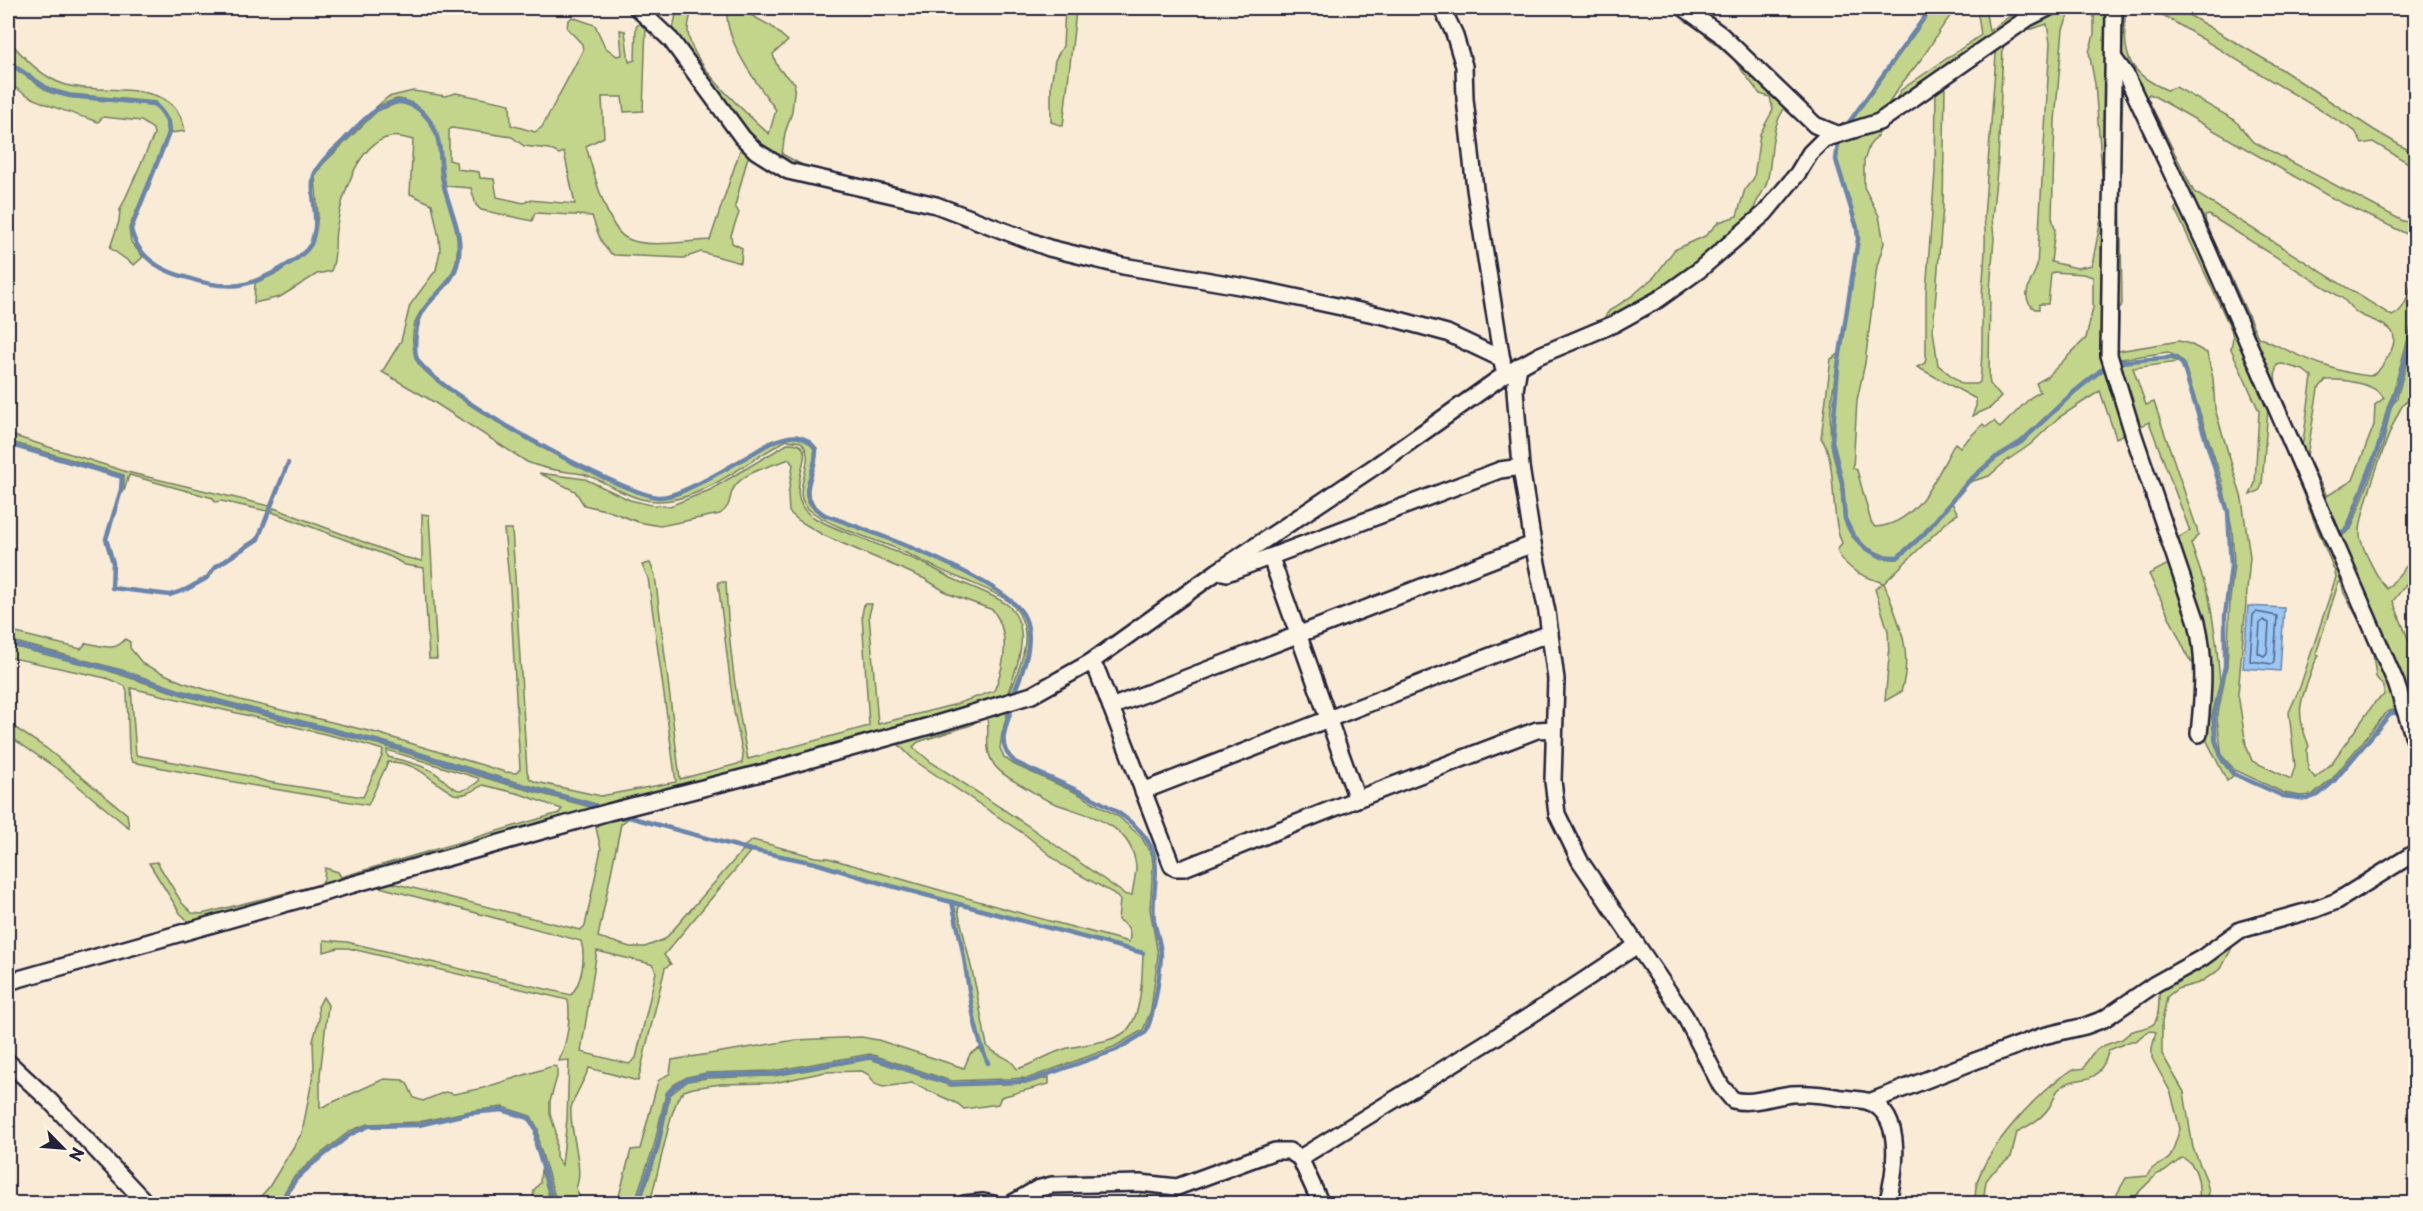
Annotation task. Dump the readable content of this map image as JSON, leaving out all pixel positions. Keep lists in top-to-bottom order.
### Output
{
  "north": "bottom right"
}
